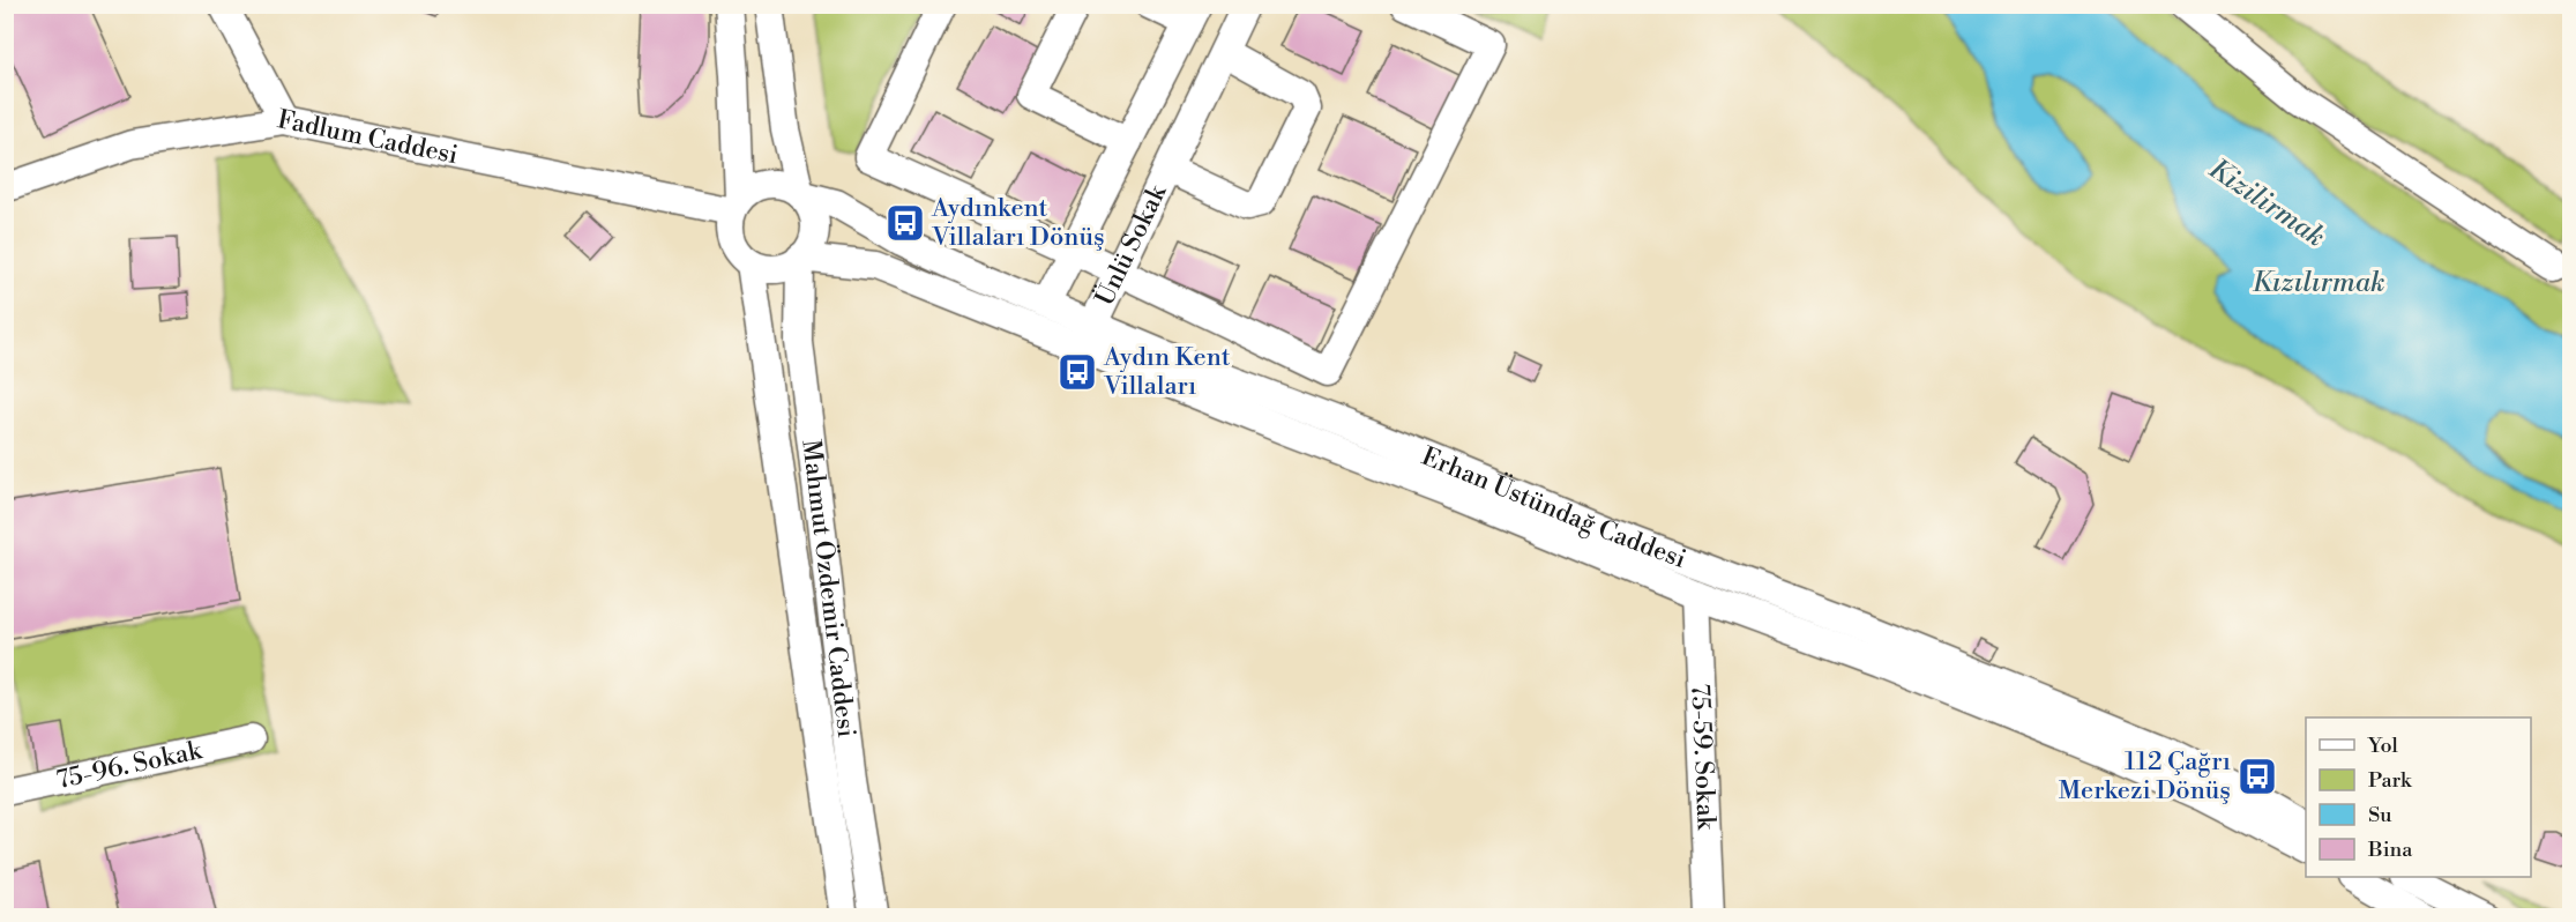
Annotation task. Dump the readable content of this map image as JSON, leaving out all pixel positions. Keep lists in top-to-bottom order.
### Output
{
  "streets": {
    "street": [
      "Fadlum Caddesi",
      "Ünlü Sokak",
      "Erhan Üstündağ Caddesi",
      "Mahmut Özdemir Caddesi",
      "75-59. Sokak",
      "75-96. Sokak"
    ]
  },
  "crossings": [
    ["Fadlum Caddesi", "Erhan Üstündağ Caddesi"],
    ["Fadlum Caddesi", "Mahmut Özdemir Caddesi"],
    ["Ünlü Sokak", "Erhan Üstündağ Caddesi"],
    ["Erhan Üstündağ Caddesi", "Mahmut Özdemir Caddesi"],
    ["Erhan Üstündağ Caddesi", "75-59. Sokak"]
  ],
  "water": ["Kizilirmak", "Kızılırmak"],
  "places": {
    "bus stop": ["Aydınkent Villaları Dönüş", "Aydın Kent Villaları", "112 Çağrı Merkezi Dönüş"]
  },
  "legend": [
    "Yol",
    "Park",
    "Su",
    "Bina"
  ]
}
